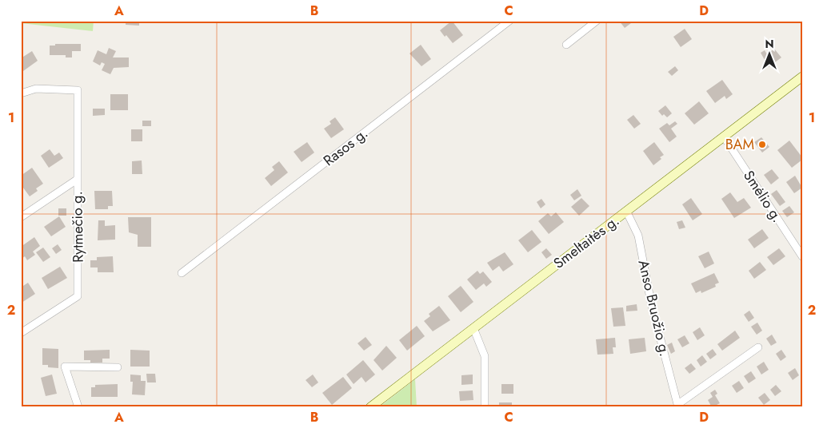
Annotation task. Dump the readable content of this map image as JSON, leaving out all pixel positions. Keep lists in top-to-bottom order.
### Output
{
  "streets": {
    "main road": ["Smeltaitės g."],
    "street": [
      "Rasos g.",
      "Smėlio g.",
      "Rytmečio g.",
      "Anso Bruožio g."
    ]
  },
  "crossings": [
    ["Smėlio g.", "Smeltaitės g."],
    ["Smeltaitės g.", "Anso Bruožio g."]
  ],
  "places": ["BAM"],
  "north": "top",
  "grid": {
    "columns": [
      "A",
      "B",
      "C",
      "D"
    ],
    "rows": ["1", "2"]
  }
}
